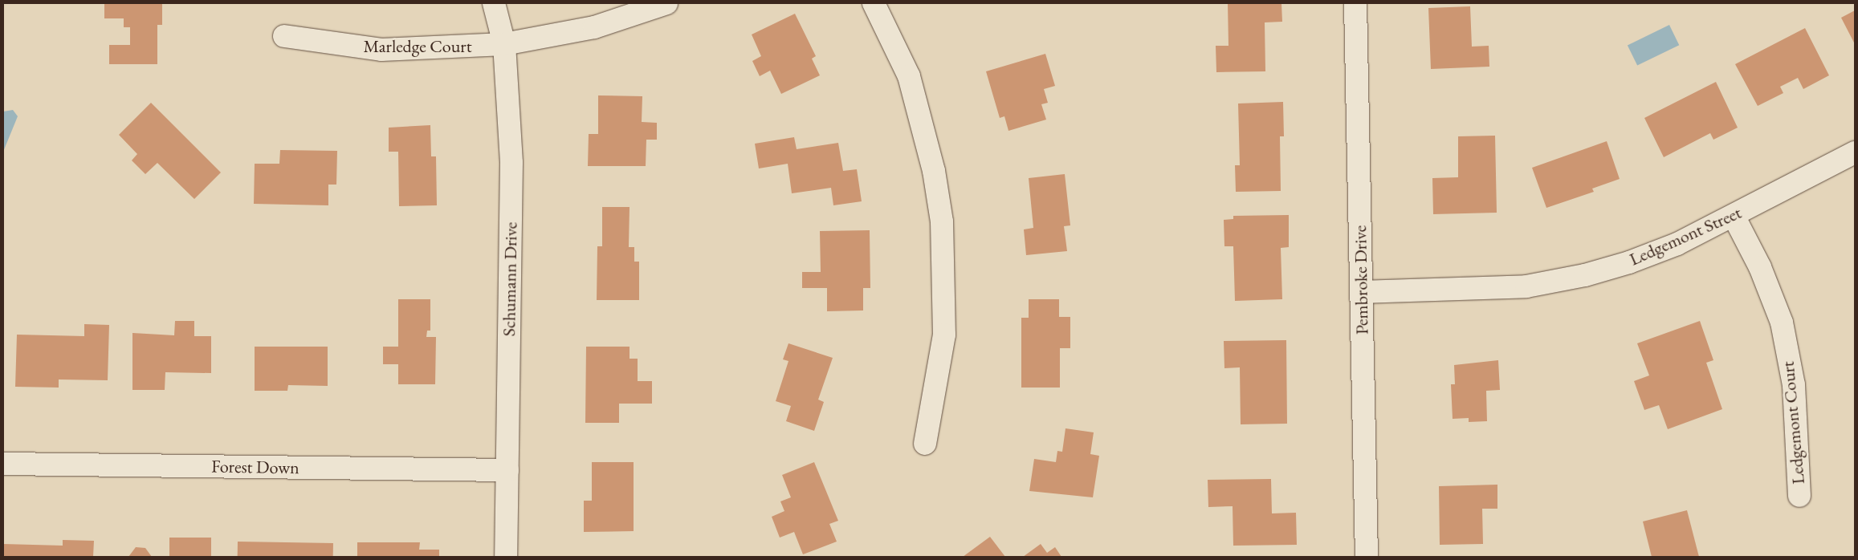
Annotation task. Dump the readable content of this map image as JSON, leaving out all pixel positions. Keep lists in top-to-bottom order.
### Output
{
  "streets": {
    "street": [
      "Marledge Court",
      "Ledgemont Street",
      "Schumann Drive",
      "Pembroke Drive",
      "Ledgemont Court",
      "Forest Down"
    ]
  },
  "crossings": [
    ["Marledge Court", "Schumann Drive"],
    ["Ledgemont Street", "Pembroke Drive"],
    ["Ledgemont Street", "Ledgemont Court"],
    ["Schumann Drive", "Forest Down"]
  ]
}
